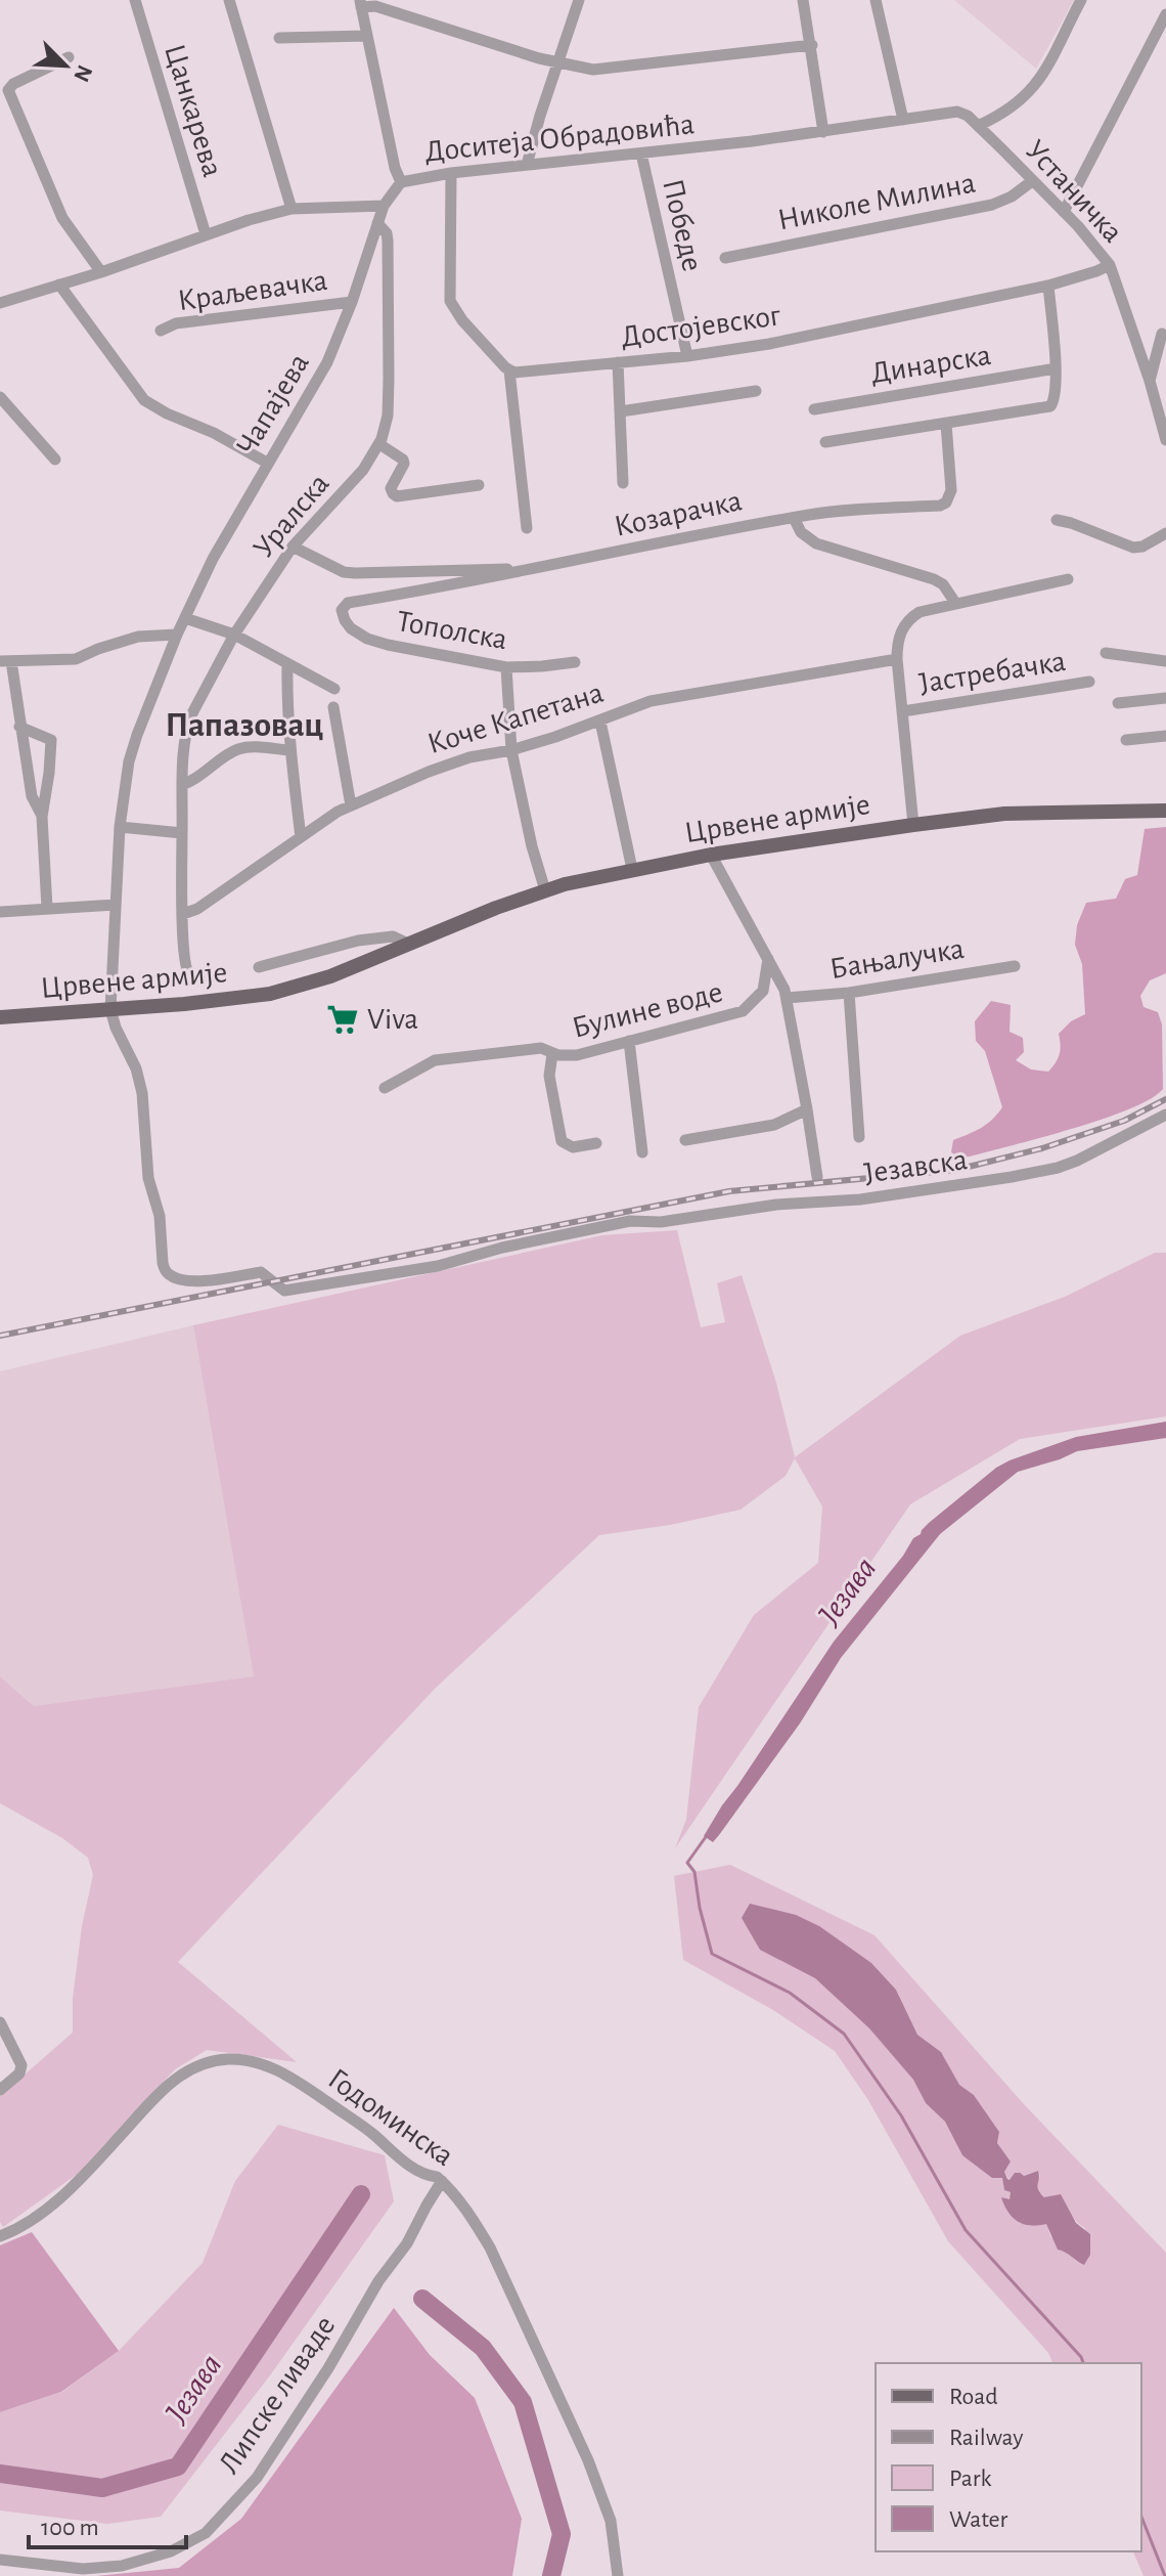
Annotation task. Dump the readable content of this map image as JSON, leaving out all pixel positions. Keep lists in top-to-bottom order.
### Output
{
  "streets": {
    "main road": ["Црвене армије"],
    "street": [
      "Цанкарева",
      "Доситеја Обрадовића",
      "Устаничка",
      "Николе Милина",
      "Победе",
      "Краљевачка",
      "Достојевског",
      "Динарска",
      "Чапајева",
      "Козарачка",
      "Уралска",
      "Тополска",
      "Јастребачка",
      "Коче Капетана",
      "Бањалучка",
      "Булине воде",
      "Језавска",
      "Годоминска",
      "Липске ливаде"
    ]
  },
  "crossings": [
    ["Доситеја Обрадовића", "Устаничка"],
    ["Доситеја Обрадовића", "Победе"],
    ["Доситеја Обрадовића", "Чапајева"],
    ["Устаничка", "Николе Милина"],
    ["Устаничка", "Достојевског"],
    ["Победе", "Достојевског"],
    ["Краљевачка", "Чапајева"],
    ["Чапајева", "Уралска"],
    ["Чапајева", "Црвене армије"],
    ["Чапајева", "Језавска"],
    ["Козарачка", "Тополска"],
    ["Уралска", "Коче Капетана"],
    ["Црвене армије", "Језавска"],
    ["Годоминска", "Липске ливаде"]
  ],
  "districts": ["Папазовац"],
  "water": ["Језава"],
  "places": {
    "supermarket": ["Viva"]
  },
  "legend": [
    "Road",
    "Railway",
    "Park",
    "Water"
  ],
  "scale_bar": "100 m",
  "north": "bottom right"
}
